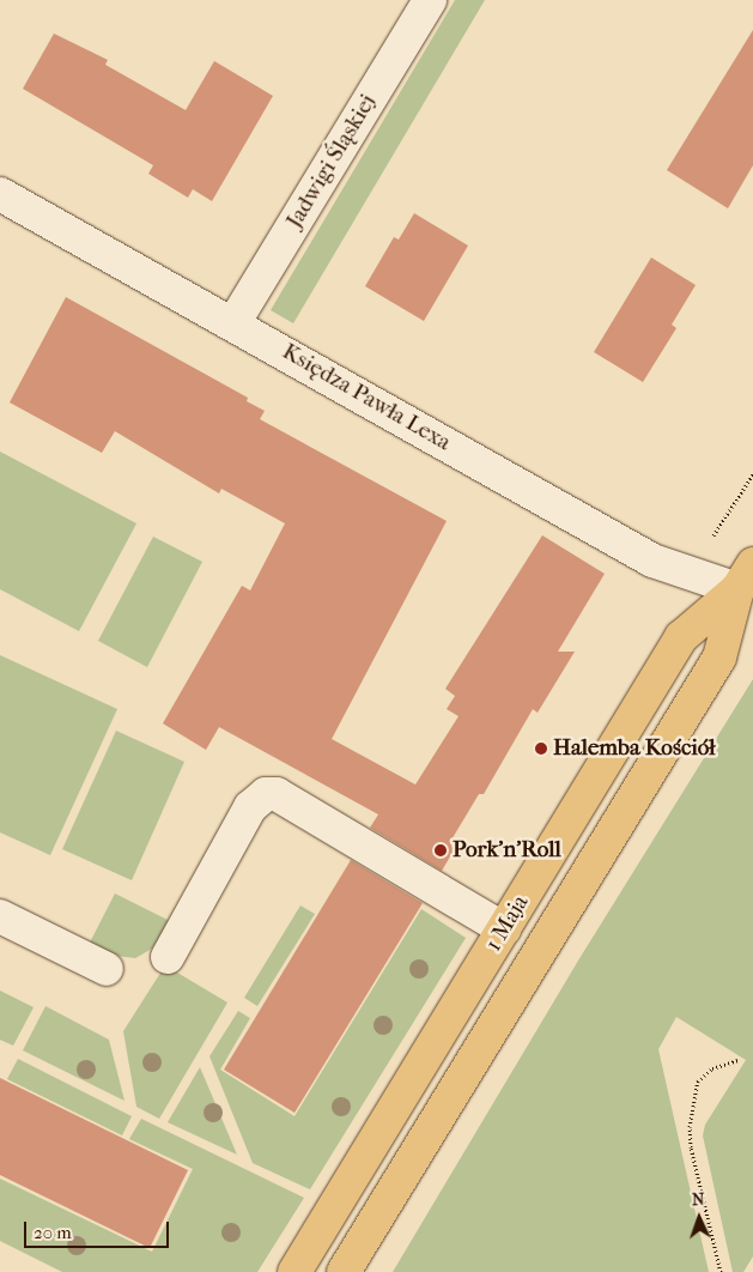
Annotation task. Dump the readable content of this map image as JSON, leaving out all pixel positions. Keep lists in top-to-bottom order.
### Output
{
  "streets": {
    "main road": ["1 Maja"],
    "street": ["Jadwigi Śląskiej", "Księdza Pawła Lexa"]
  },
  "crossings": [
    ["Jadwigi Śląskiej", "Księdza Pawła Lexa"],
    ["Księdza Pawła Lexa", "1 Maja"]
  ],
  "places": ["Halemba Kościół", "Pork'n'Roll"],
  "scale_bar": "20 m",
  "north": "top"
}
